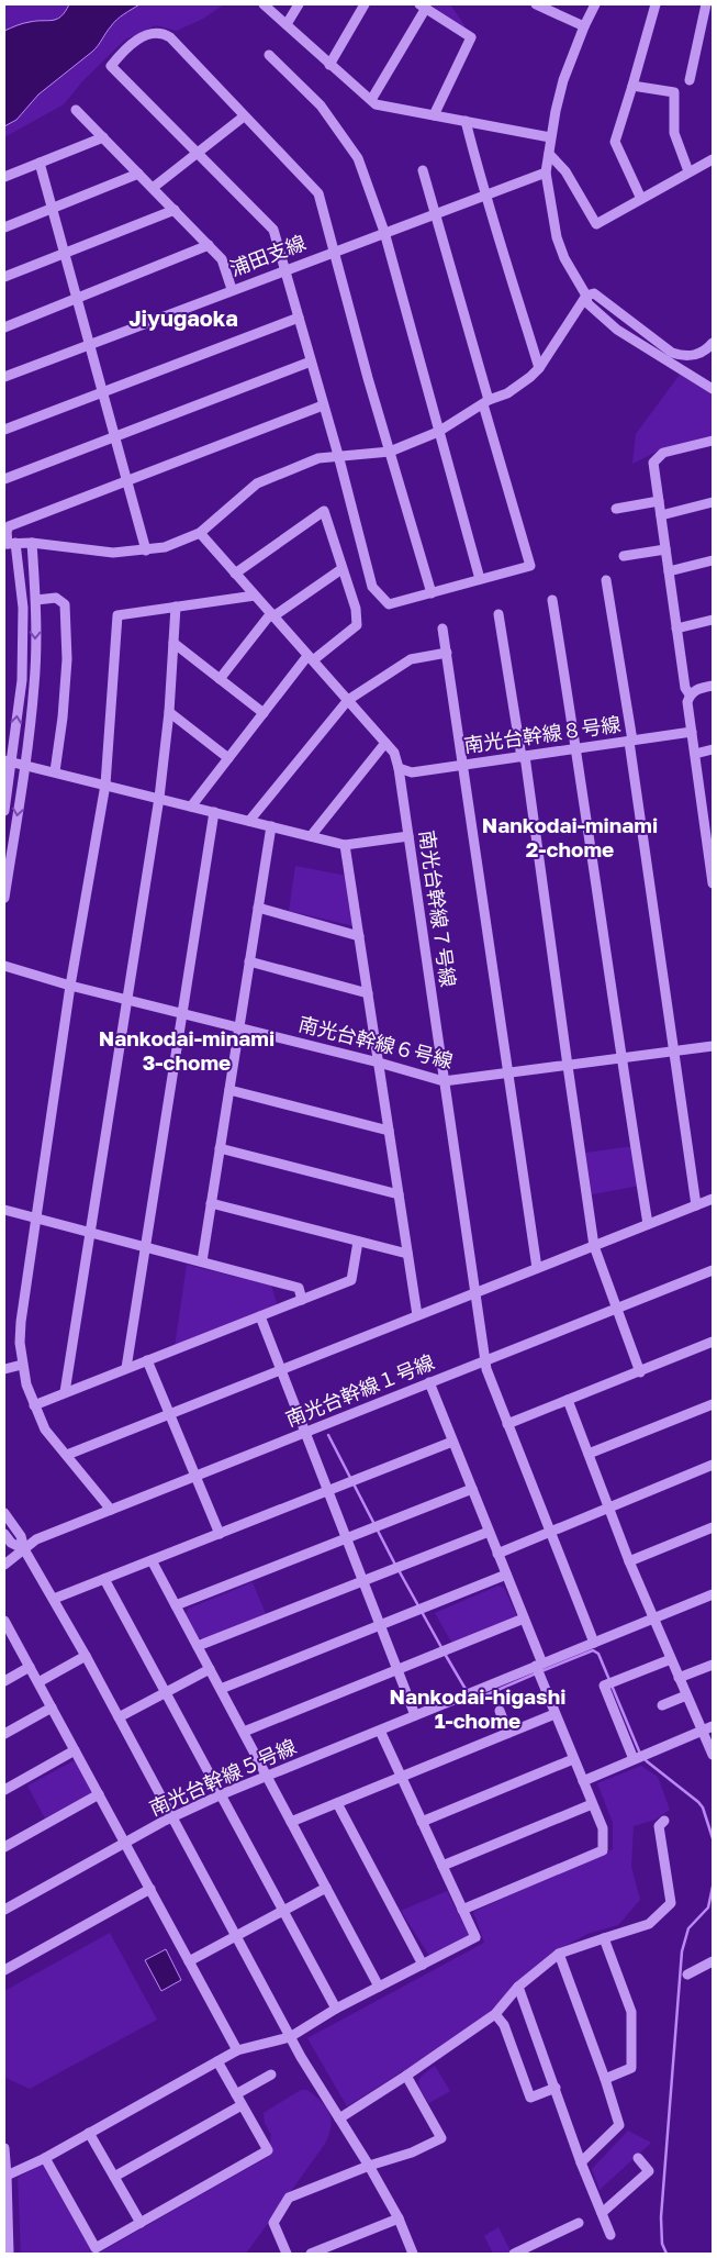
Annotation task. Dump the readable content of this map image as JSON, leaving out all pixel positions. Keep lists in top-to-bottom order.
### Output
{
  "streets": {
    "street": [
      "浦田支線",
      "南光台幹線８号線",
      "南光台幹線７号線",
      "南光台幹線６号線",
      "南光台幹線１号線",
      "南光台幹線５号線"
    ]
  },
  "crossings": [
    ["南光台幹線８号線", "南光台幹線７号線"],
    ["南光台幹線７号線", "南光台幹線６号線"],
    ["南光台幹線７号線", "南光台幹線１号線"],
    ["南光台幹線７号線", "南光台幹線５号線"]
  ],
  "districts": [
    "Jiyugaoka",
    "Nankodai-minami 2-chome",
    "Nankodai-minami 3-chome",
    "Nankodai-higashi 1-chome"
  ]
}
